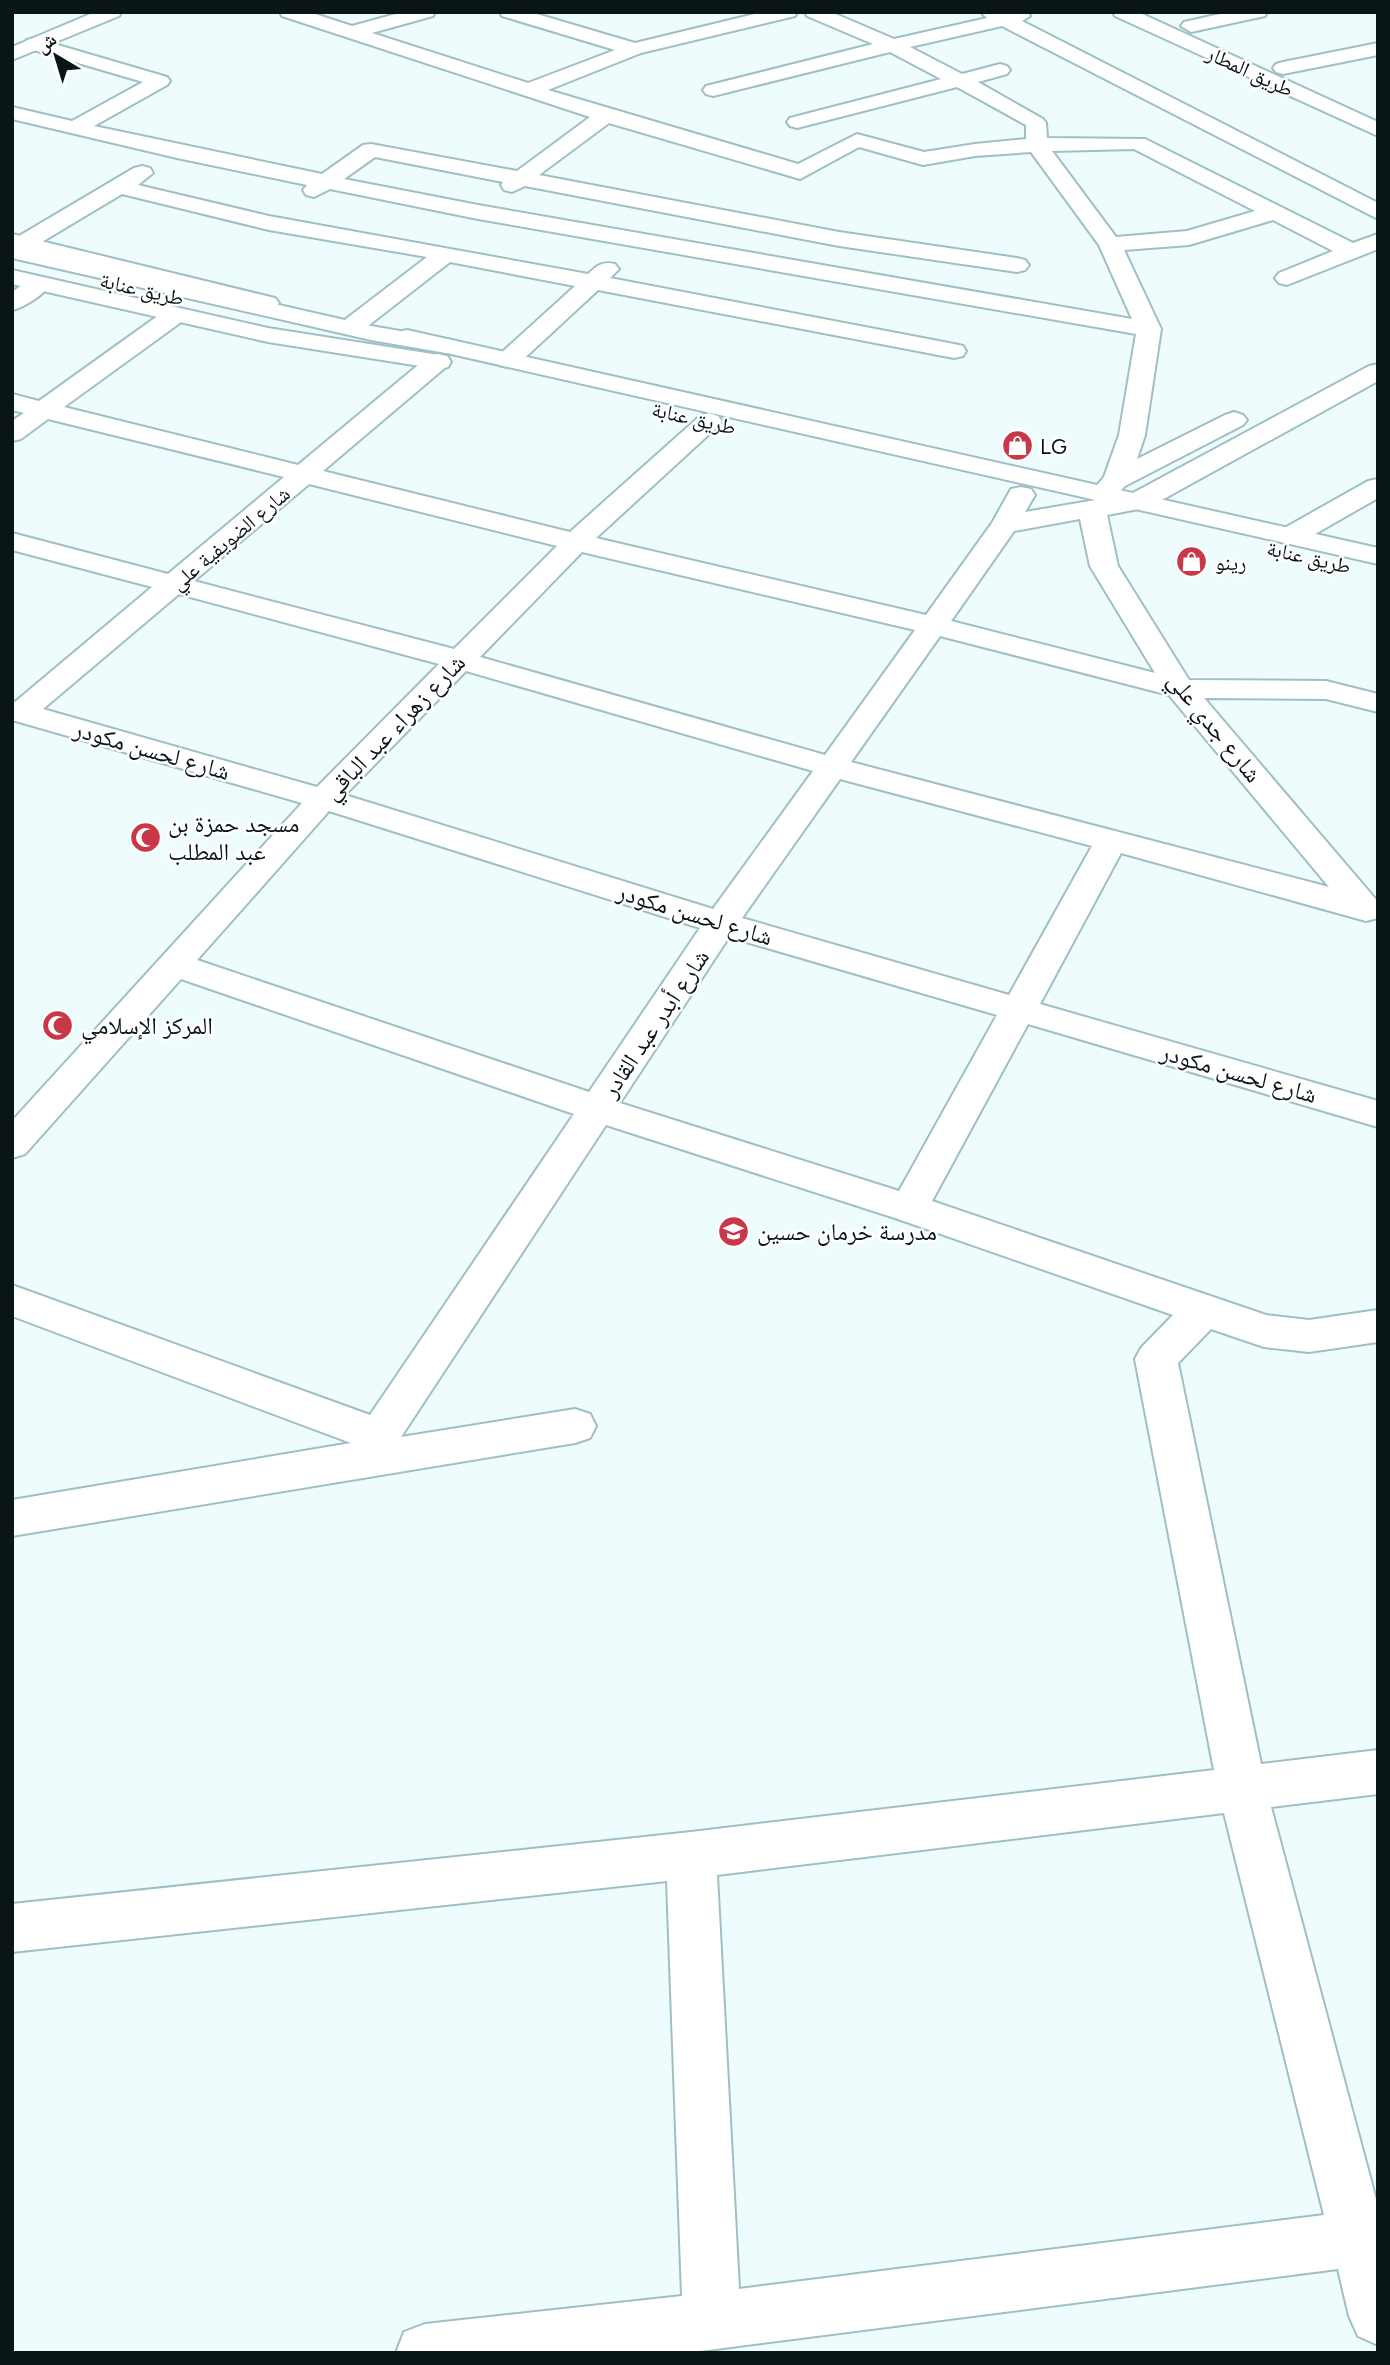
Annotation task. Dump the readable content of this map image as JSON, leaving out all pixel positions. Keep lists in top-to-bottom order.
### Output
{
  "streets": {
    "main road": [
      "طريق المطار",
      "طريق عنابة",
      "شارع الضويفية علي",
      "شارع زهراء عبد الباقي",
      "شارع جدي علي",
      "شارع لحسن مكودر",
      "شارع أبدر عبد القادر"
    ]
  },
  "crossings": [
    ["طريق عنابة", "شارع الضويفية علي"],
    ["طريق عنابة", "شارع زهراء عبد الباقي"],
    ["طريق عنابة", "شارع جدي علي"],
    ["طريق عنابة", "شارع أبدر عبد القادر"],
    ["شارع الضويفية علي", "شارع لحسن مكودر"],
    ["شارع زهراء عبد الباقي", "شارع لحسن مكودر"],
    ["شارع لحسن مكودر", "شارع أبدر عبد القادر"]
  ],
  "places": {
    "shop": ["LG", "رينو"],
    "mosque": ["مسجد حمزة بن عبد المطلب", "المركز الإسلامي"],
    "school or university": ["مدرسة خرمان حسين"]
  },
  "north": "top left"
}
